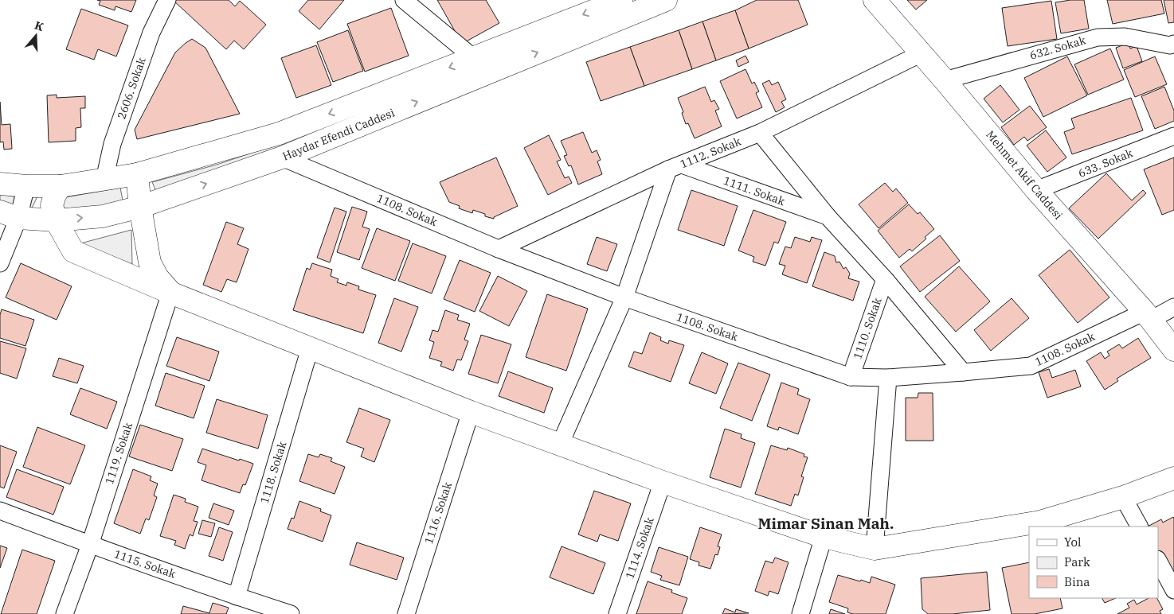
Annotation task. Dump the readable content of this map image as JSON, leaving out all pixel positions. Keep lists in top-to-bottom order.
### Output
{
  "streets": {
    "street": [
      "632. Sokak",
      "2606. Sokak",
      "Haydar Efendi Caddesi",
      "1112. Sokak",
      "633. Sokak",
      "Mehmet Akif Caddesi",
      "1111. Sokak",
      "1108. Sokak",
      "1110. Sokak",
      "1119. Sokak",
      "1118. Sokak",
      "1116. Sokak",
      "1114. Sokak",
      "1115. Sokak"
    ]
  },
  "crossings": [
    ["632. Sokak", "Mehmet Akif Caddesi"],
    ["2606. Sokak", "Haydar Efendi Caddesi"],
    ["Haydar Efendi Caddesi", "1108. Sokak"],
    ["1112. Sokak", "Mehmet Akif Caddesi"],
    ["1112. Sokak", "1111. Sokak"],
    ["1112. Sokak", "1108. Sokak"],
    ["633. Sokak", "Mehmet Akif Caddesi"],
    ["Mehmet Akif Caddesi", "1108. Sokak"],
    ["1108. Sokak", "1110. Sokak"],
    ["1119. Sokak", "1115. Sokak"],
    ["1118. Sokak", "1115. Sokak"]
  ],
  "districts": ["Mimar Sinan Mah."],
  "legend": ["Yol", "Park", "Bina"],
  "north": "top"
}
